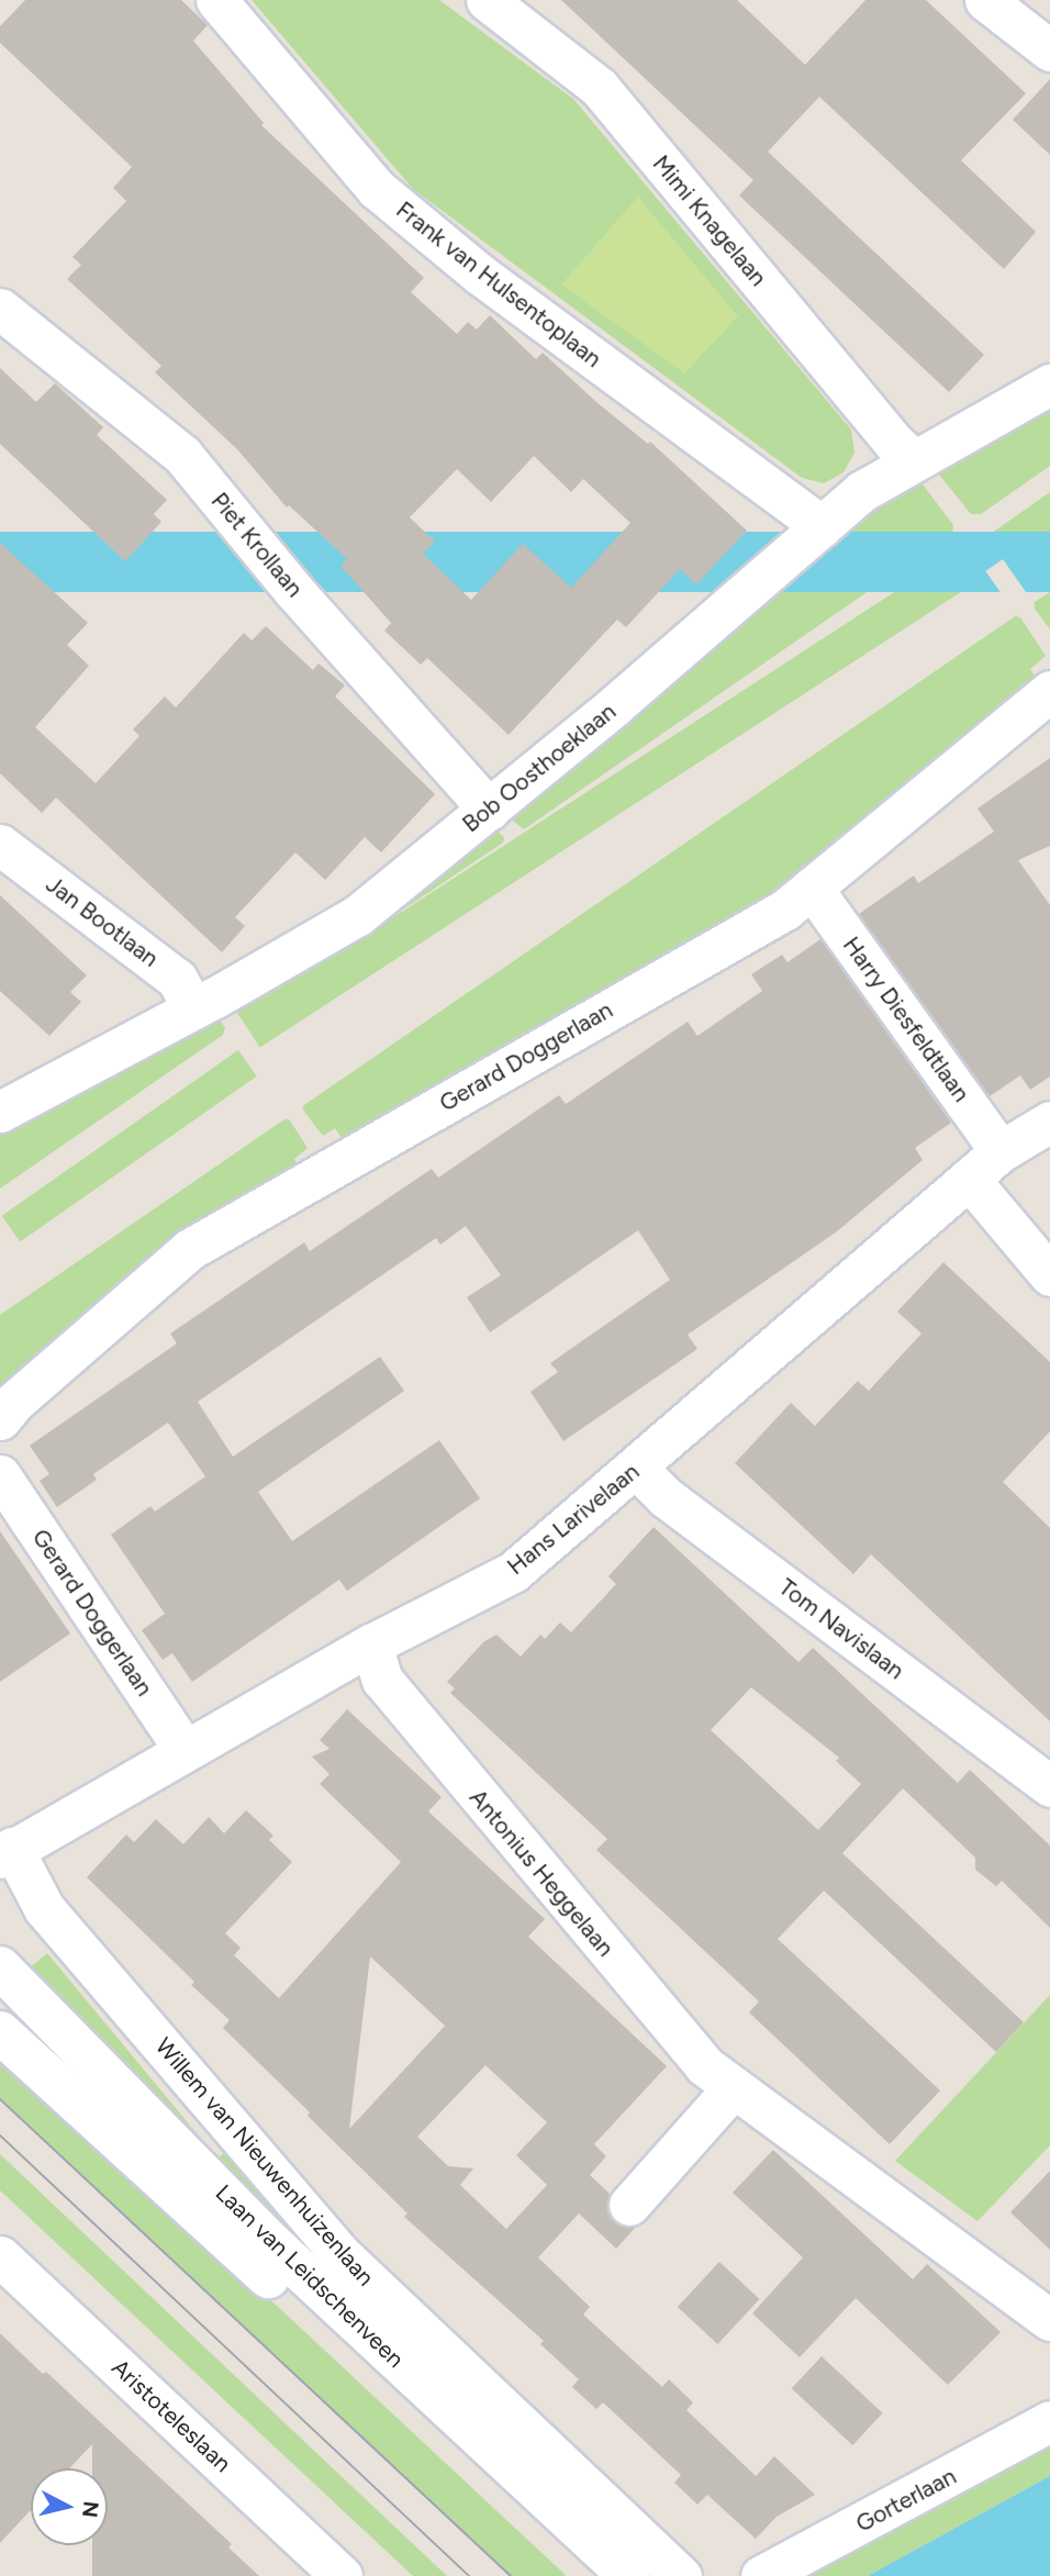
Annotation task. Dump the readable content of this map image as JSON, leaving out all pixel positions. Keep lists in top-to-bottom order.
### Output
{
  "streets": {
    "street": [
      "Mimi Knagelaan",
      "Frank van Hulsentoplaan",
      "Piet Krollaan",
      "Bob Oosthoeklaan",
      "Jan Bootlaan",
      "Harry Diesfeldtlaan",
      "Gerard Doggerlaan",
      "Hans Larivelaan",
      "Tom Navislaan",
      "Antonius Heggelaan",
      "Willem van Nieuwenhuizenlaan",
      "Laan van Leidschenveen",
      "Aristoteleslaan",
      "Gorterlaan"
    ]
  },
  "crossings": [
    ["Mimi Knagelaan", "Bob Oosthoeklaan"],
    ["Frank van Hulsentoplaan", "Bob Oosthoeklaan"],
    ["Piet Krollaan", "Bob Oosthoeklaan"],
    ["Bob Oosthoeklaan", "Jan Bootlaan"],
    ["Harry Diesfeldtlaan", "Gerard Doggerlaan"],
    ["Harry Diesfeldtlaan", "Hans Larivelaan"],
    ["Gerard Doggerlaan", "Hans Larivelaan"],
    ["Hans Larivelaan", "Tom Navislaan"],
    ["Hans Larivelaan", "Antonius Heggelaan"],
    ["Hans Larivelaan", "Willem van Nieuwenhuizenlaan"]
  ],
  "north": "right"
}
